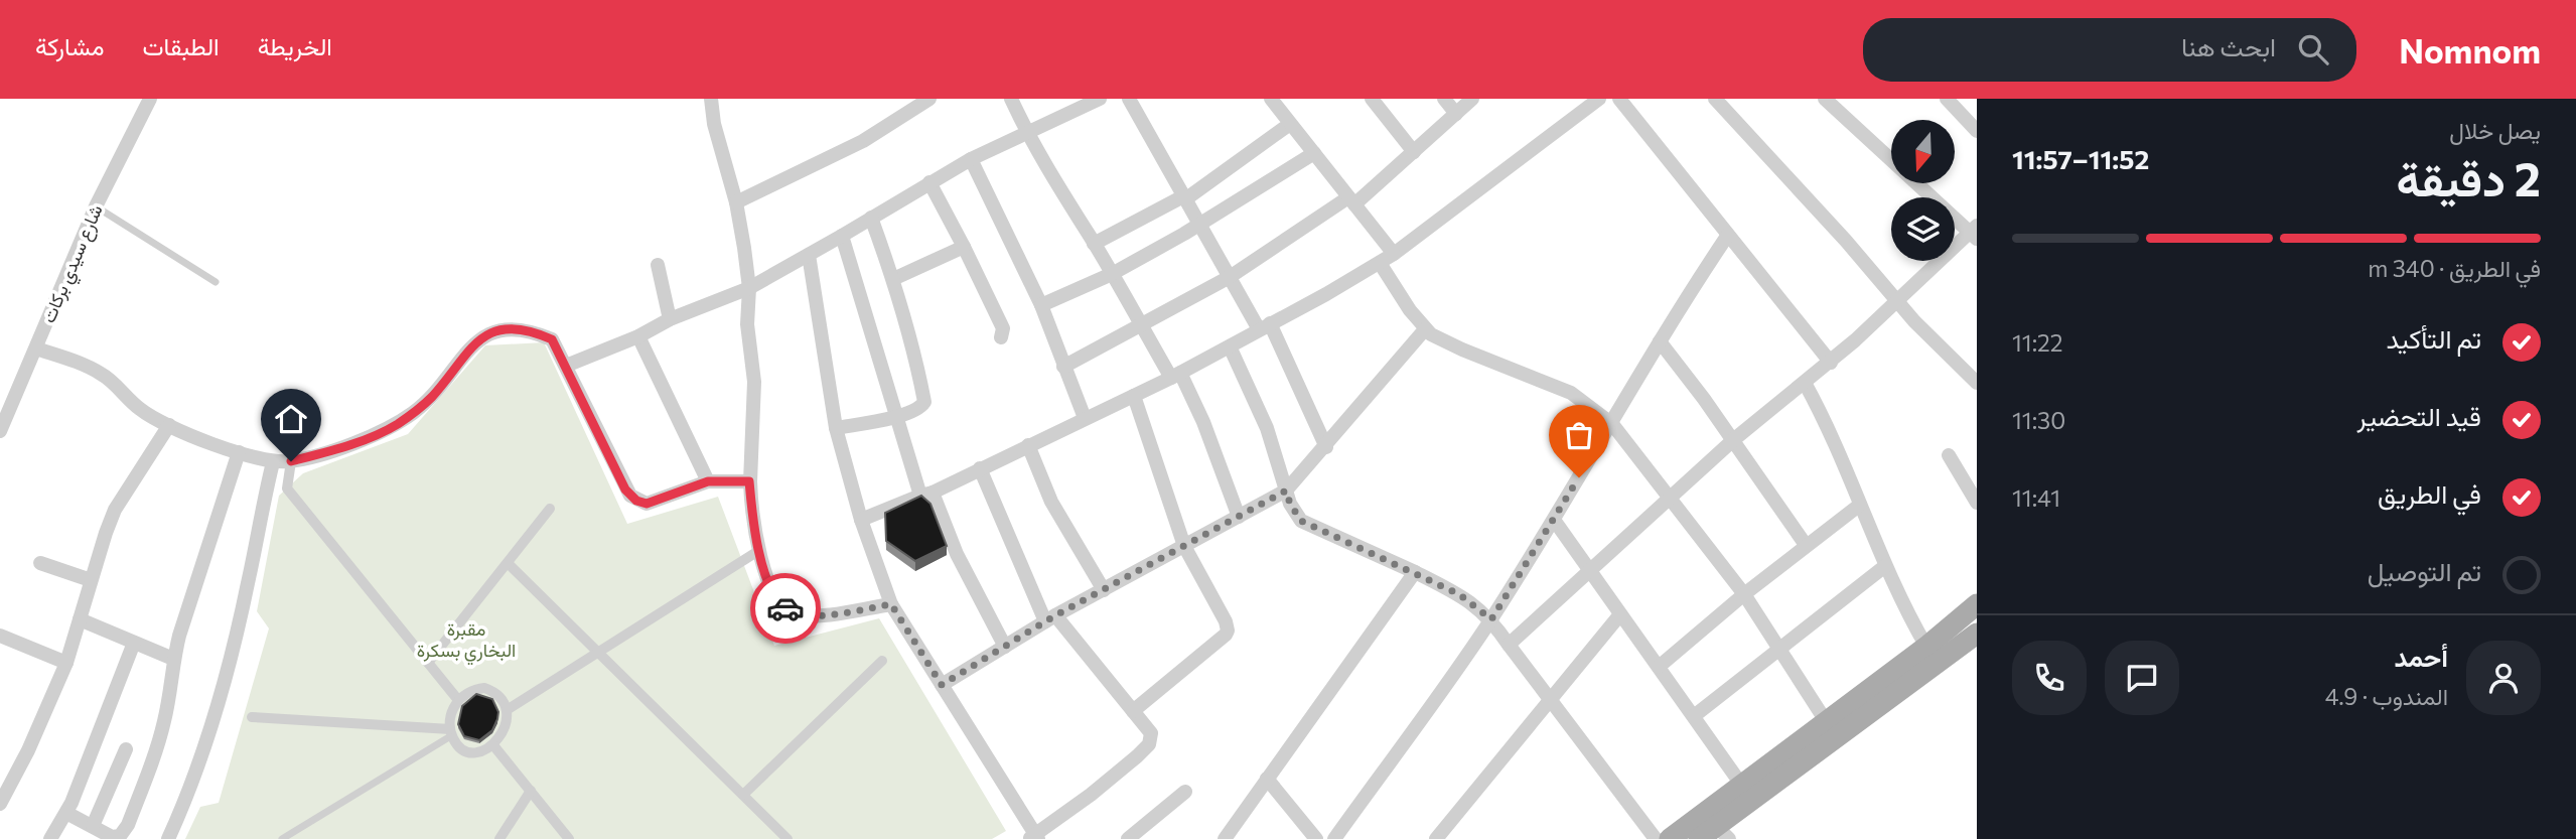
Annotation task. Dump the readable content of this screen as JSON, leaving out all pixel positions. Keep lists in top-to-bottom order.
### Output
{
  "streets": {
    "street": ["شارع سيدي بركات"]
  },
  "parks": ["مقبرة البخاري بسكرة"],
  "north": "bottom",
  "page": {
    "header": "Nomnom",
    "search": "ابحث هنا",
    "nav": ["الخريطة", "الطبقات", "مشاركة"],
    "heading": ["2 دقيقة", "يصل خلال", "11:52–11:57"],
    "panel": ["أحمد", "المندوب · 4.9"],
    "bar": "في الطريق · 340 m",
    "list": [
      ["تم التأكيد", "11:22"],
      ["قيد التحضير", "11:30"],
      ["في الطريق", "11:41"],
      "تم التوصيل"
    ]
  }
}
